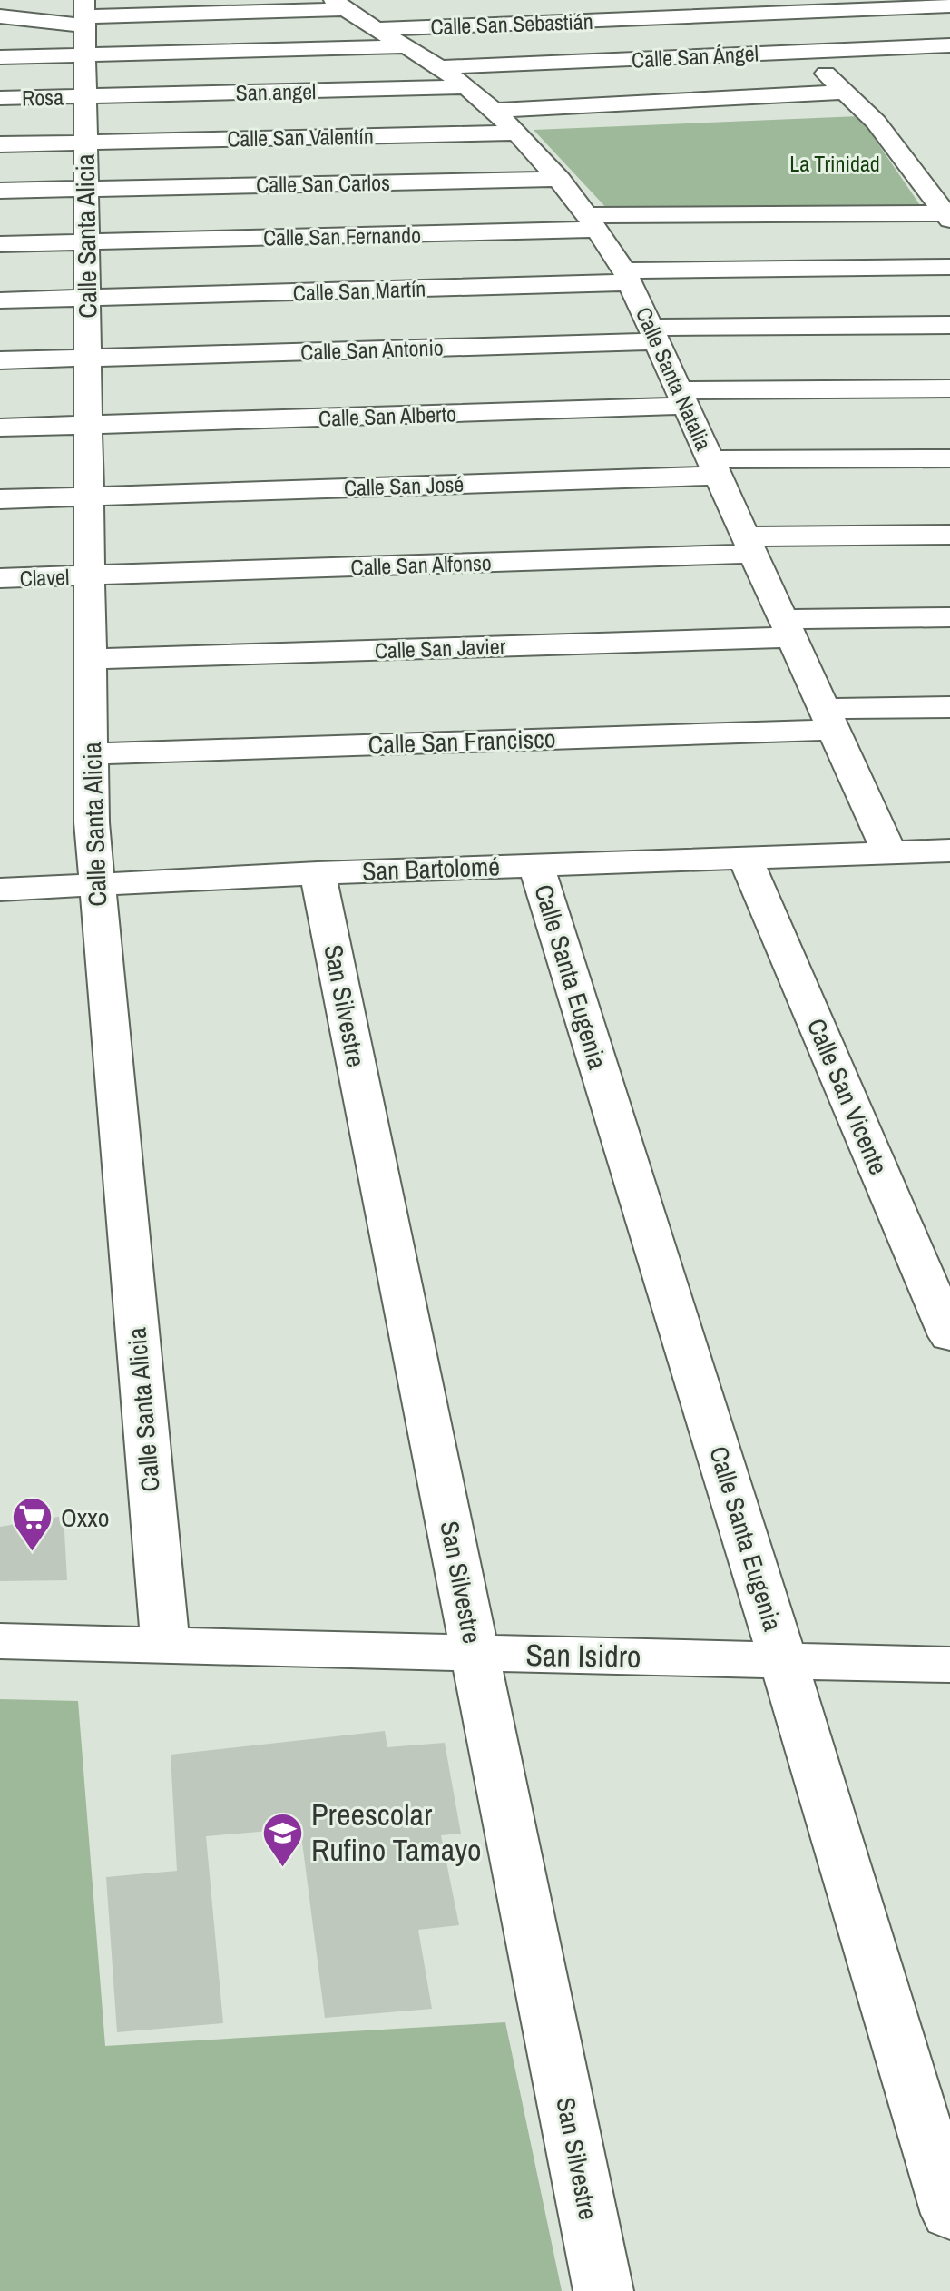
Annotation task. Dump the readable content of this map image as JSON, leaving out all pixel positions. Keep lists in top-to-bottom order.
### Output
{
  "streets": {
    "street": [
      "Calle San Sebastián",
      "Calle San Ángel",
      "San angel",
      "Rosa",
      "Calle San Valentín",
      "Calle San Carlos",
      "Calle Santa Alicia",
      "Calle San Fernando",
      "Calle San Martín",
      "Calle San Antonio",
      "Calle Santa Natalia",
      "Calle San Alberto",
      "Calle San José",
      "Calle San Alfonso",
      "Clavel",
      "Calle San Javier",
      "Calle San Francisco",
      "San Bartolomé",
      "Calle Santa Eugenia",
      "San Silvestre",
      "Calle San Vicente",
      "San Isidro"
    ]
  },
  "crossings": [
    ["Calle San Sebastián", "Calle Santa Alicia"],
    ["Calle San Sebastián", "Calle Santa Natalia"],
    ["Calle San Ángel", "Calle Santa Natalia"],
    ["San angel", "Rosa"],
    ["San angel", "Calle Santa Alicia"],
    ["San angel", "Calle Santa Natalia"],
    ["Rosa", "Calle Santa Alicia"],
    ["Calle San Valentín", "Calle Santa Alicia"],
    ["Calle San Valentín", "Calle Santa Natalia"],
    ["Calle San Carlos", "Calle Santa Alicia"],
    ["Calle San Carlos", "Calle Santa Natalia"],
    ["Calle Santa Alicia", "Calle San Fernando"],
    ["Calle Santa Alicia", "Calle San Martín"],
    ["Calle Santa Alicia", "Calle San Antonio"],
    ["Calle Santa Alicia", "Calle San Alberto"],
    ["Calle Santa Alicia", "Calle San José"],
    ["Calle Santa Alicia", "Calle San Alfonso"],
    ["Calle Santa Alicia", "Clavel"],
    ["Calle Santa Alicia", "Calle San Javier"],
    ["Calle Santa Alicia", "Calle San Francisco"],
    ["Calle Santa Alicia", "San Bartolomé"],
    ["Calle Santa Alicia", "San Isidro"],
    ["Calle San Fernando", "Calle Santa Natalia"],
    ["Calle San Martín", "Calle Santa Natalia"],
    ["Calle San Antonio", "Calle Santa Natalia"],
    ["Calle Santa Natalia", "Calle San Alberto"],
    ["Calle Santa Natalia", "Calle San José"],
    ["Calle Santa Natalia", "Calle San Alfonso"],
    ["Calle Santa Natalia", "Calle San Javier"],
    ["Calle Santa Natalia", "Calle San Francisco"],
    ["Calle Santa Natalia", "San Bartolomé"],
    ["Calle San Alfonso", "Clavel"],
    ["San Bartolomé", "Calle Santa Eugenia"],
    ["San Bartolomé", "San Silvestre"],
    ["San Bartolomé", "Calle San Vicente"],
    ["Calle Santa Eugenia", "San Isidro"],
    ["San Silvestre", "San Isidro"]
  ],
  "parks": ["La Trinidad"],
  "places": {
    "supermarket": ["Oxxo"],
    "school or university": ["Preescolar Rufino Tamayo"]
  }
}
